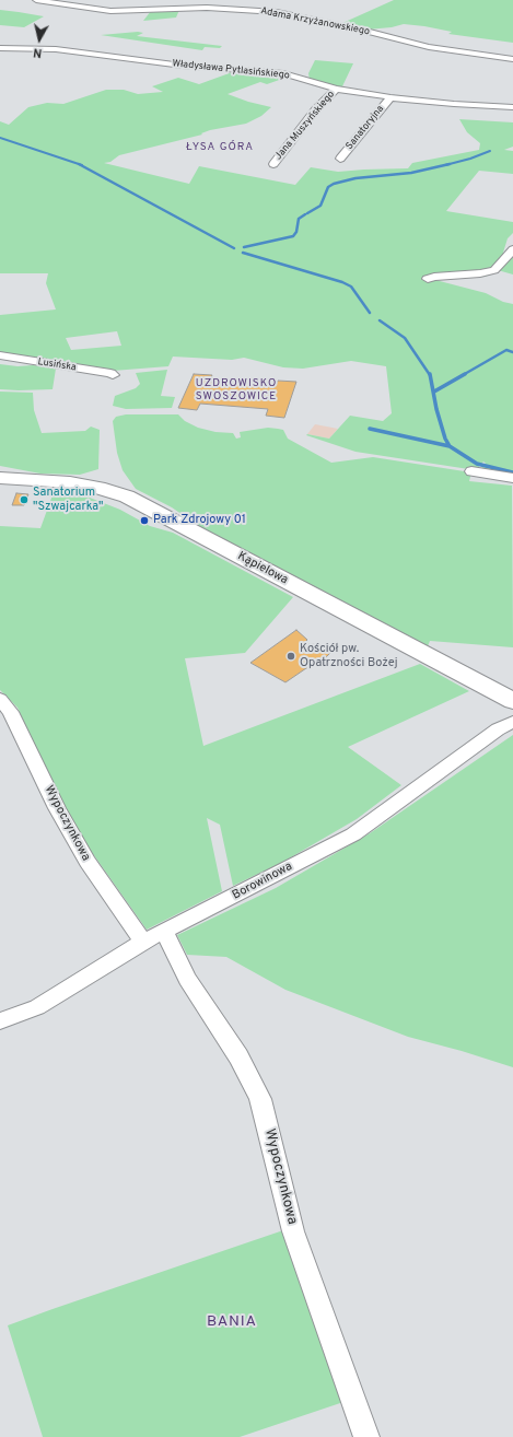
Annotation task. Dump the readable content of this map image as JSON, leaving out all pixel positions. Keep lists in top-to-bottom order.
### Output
{
  "streets": {
    "street": [
      "Adama Krzyżanowskiego",
      "Władysława Pytlasińskiego",
      "Jana Muszyńskiego",
      "Sanatoryjna",
      "Lusińska",
      "Kąpielowa",
      "Wypoczynkowa",
      "Borowinowa"
    ]
  },
  "crossings": [
    ["Władysława Pytlasińskiego", "Jana Muszyńskiego"],
    ["Władysława Pytlasińskiego", "Sanatoryjna"],
    ["Wypoczynkowa", "Borowinowa"]
  ],
  "districts": ["ŁYSA GÓRA", "UZDROWISKO SWOSZOWICE", "BANIA"],
  "places": ["Sanatorium \"Szwajcarka\"", "Park Zdrojowy 01", "Kościół pw. Opatrzności Bożej"],
  "north": "bottom"
}
